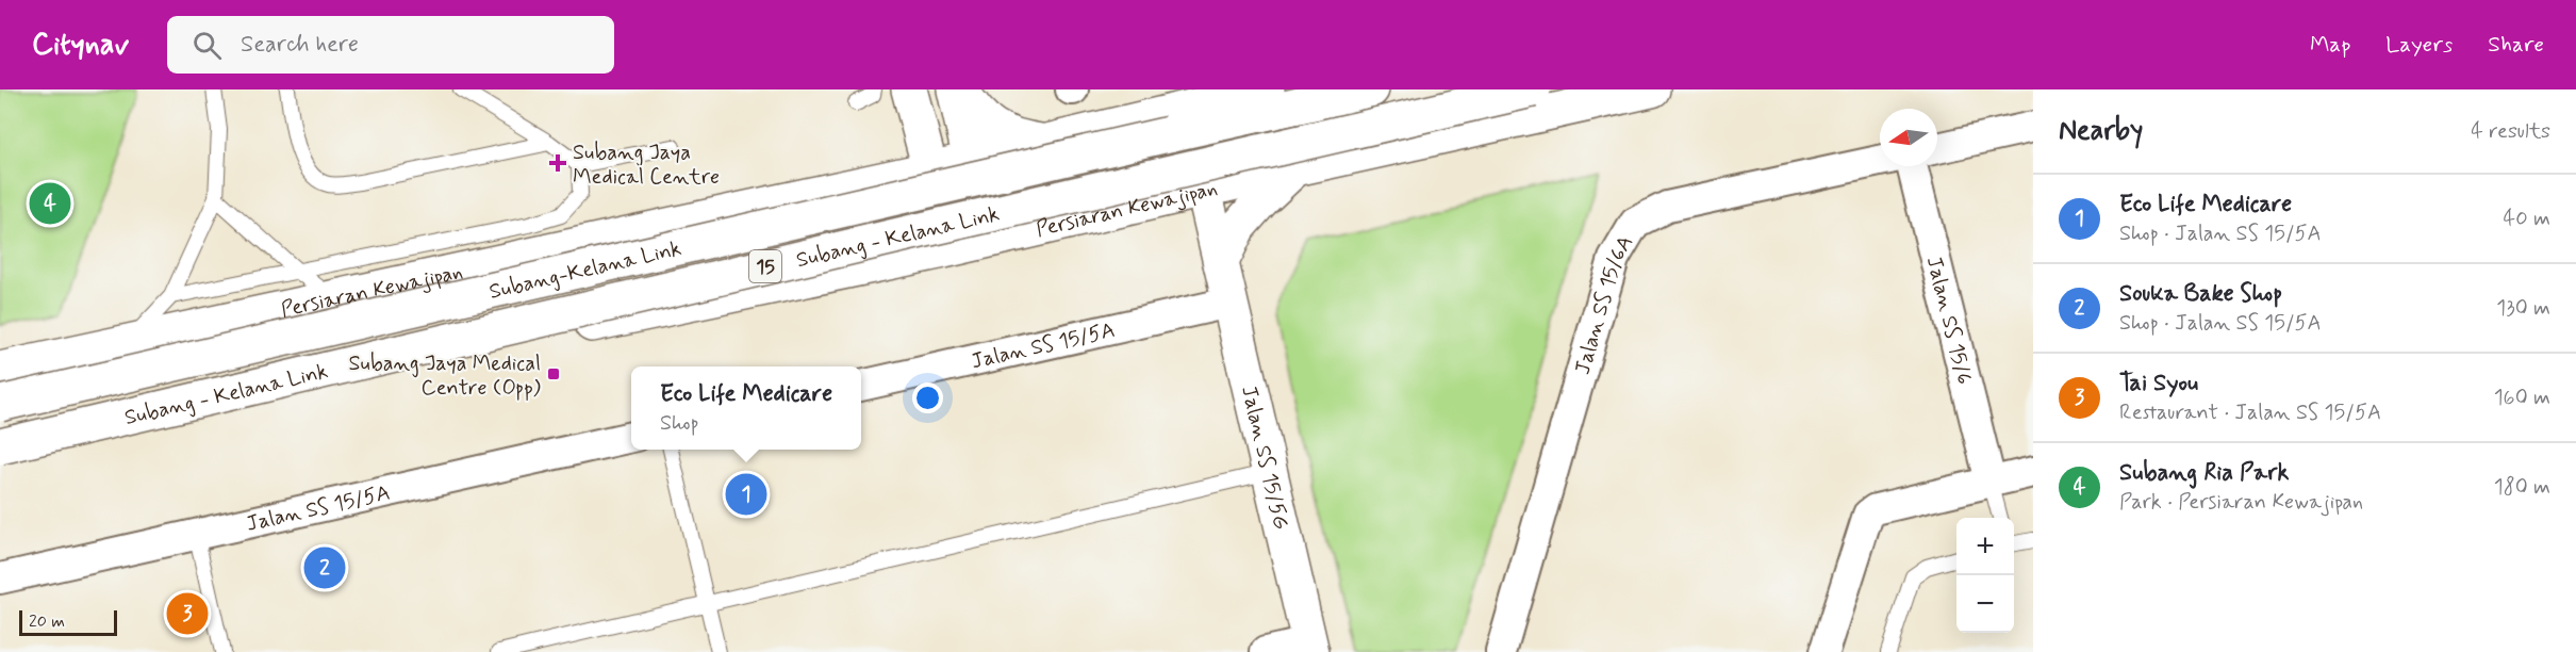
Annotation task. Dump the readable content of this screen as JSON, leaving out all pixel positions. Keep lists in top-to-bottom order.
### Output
{
  "streets": {
    "main road": [
      "Persiaran Kewajipan",
      "Subang - Kelana Link",
      "15",
      "Subang-Kelana Link",
      "Jalan SS 15/5G"
    ],
    "street": ["Jalan SS 15/6A", "Jalan SS 15/6", "Jalan SS 15/5A"]
  },
  "crossings": [
    ["Persiaran Kewajipan", "Subang - Kelana Link"],
    ["Persiaran Kewajipan", "Jalan SS 15/5G"],
    ["15", "Subang-Kelana Link"],
    ["Jalan SS 15/5A", "Jalan SS 15/5G"]
  ],
  "places": {
    "health": ["Subang Jaya Medical Centre"],
    "transit": ["Subang Jaya Medical Centre (Opp)"]
  },
  "scale_bar": "20 m",
  "north": "left",
  "page": {
    "header": "Citynav",
    "search": "Search here",
    "nav": ["Map", "Layers", "Share"],
    "heading": ["Nearby", "4 results"],
    "list": [
      {
        "mark": "1",
        "name": "Eco Life Medicare",
        "note": "Shop · Jalan SS 15/5A",
        "value": "40 m"
      },
      {
        "mark": "2",
        "name": "Souka Bake Shop",
        "note": "Shop · Jalan SS 15/5A",
        "value": "130 m"
      },
      {
        "mark": "3",
        "name": "Tai Syou",
        "note": "Restaurant · Jalan SS 15/5A",
        "value": "160 m"
      },
      {
        "mark": "4",
        "name": "Subang Ria Park",
        "note": "Park · Persiaran Kewajipan",
        "value": "180 m"
      }
    ],
    "pins": [
      "4",
      "1",
      "2",
      "3"
    ],
    "popup": ["Eco Life Medicare", "Shop"],
    "map_buttons": ["+", "−"],
    "scale": "20 m"
  }
}
